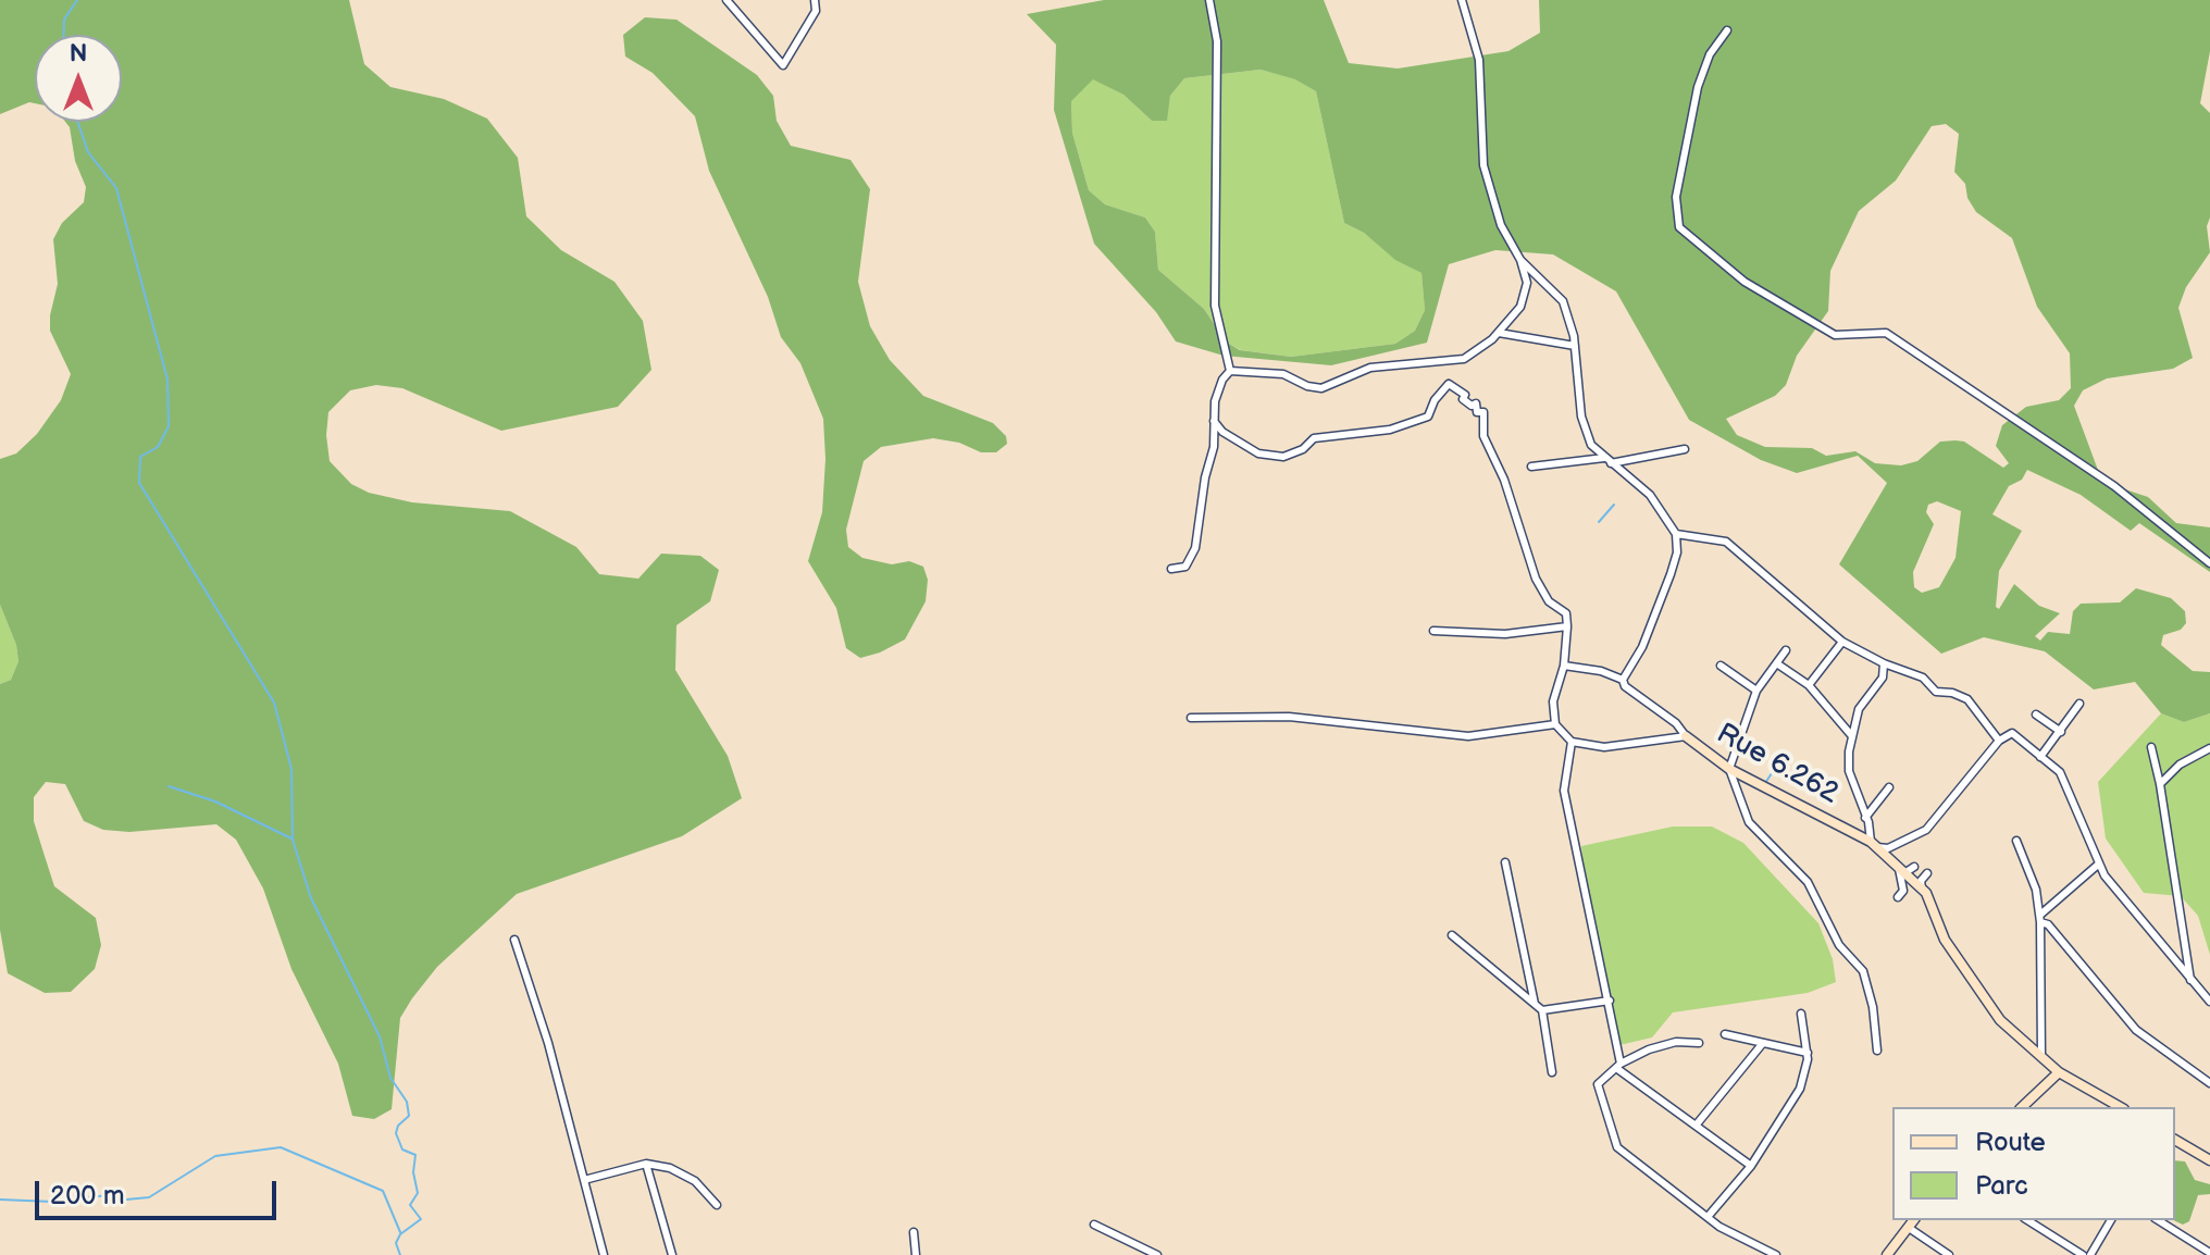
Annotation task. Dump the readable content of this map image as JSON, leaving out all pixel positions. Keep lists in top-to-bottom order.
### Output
{
  "streets": {
    "street": ["Rue 6.262"]
  },
  "legend": ["Route", "Parc"],
  "scale_bar": "200 m",
  "north": "top"
}
